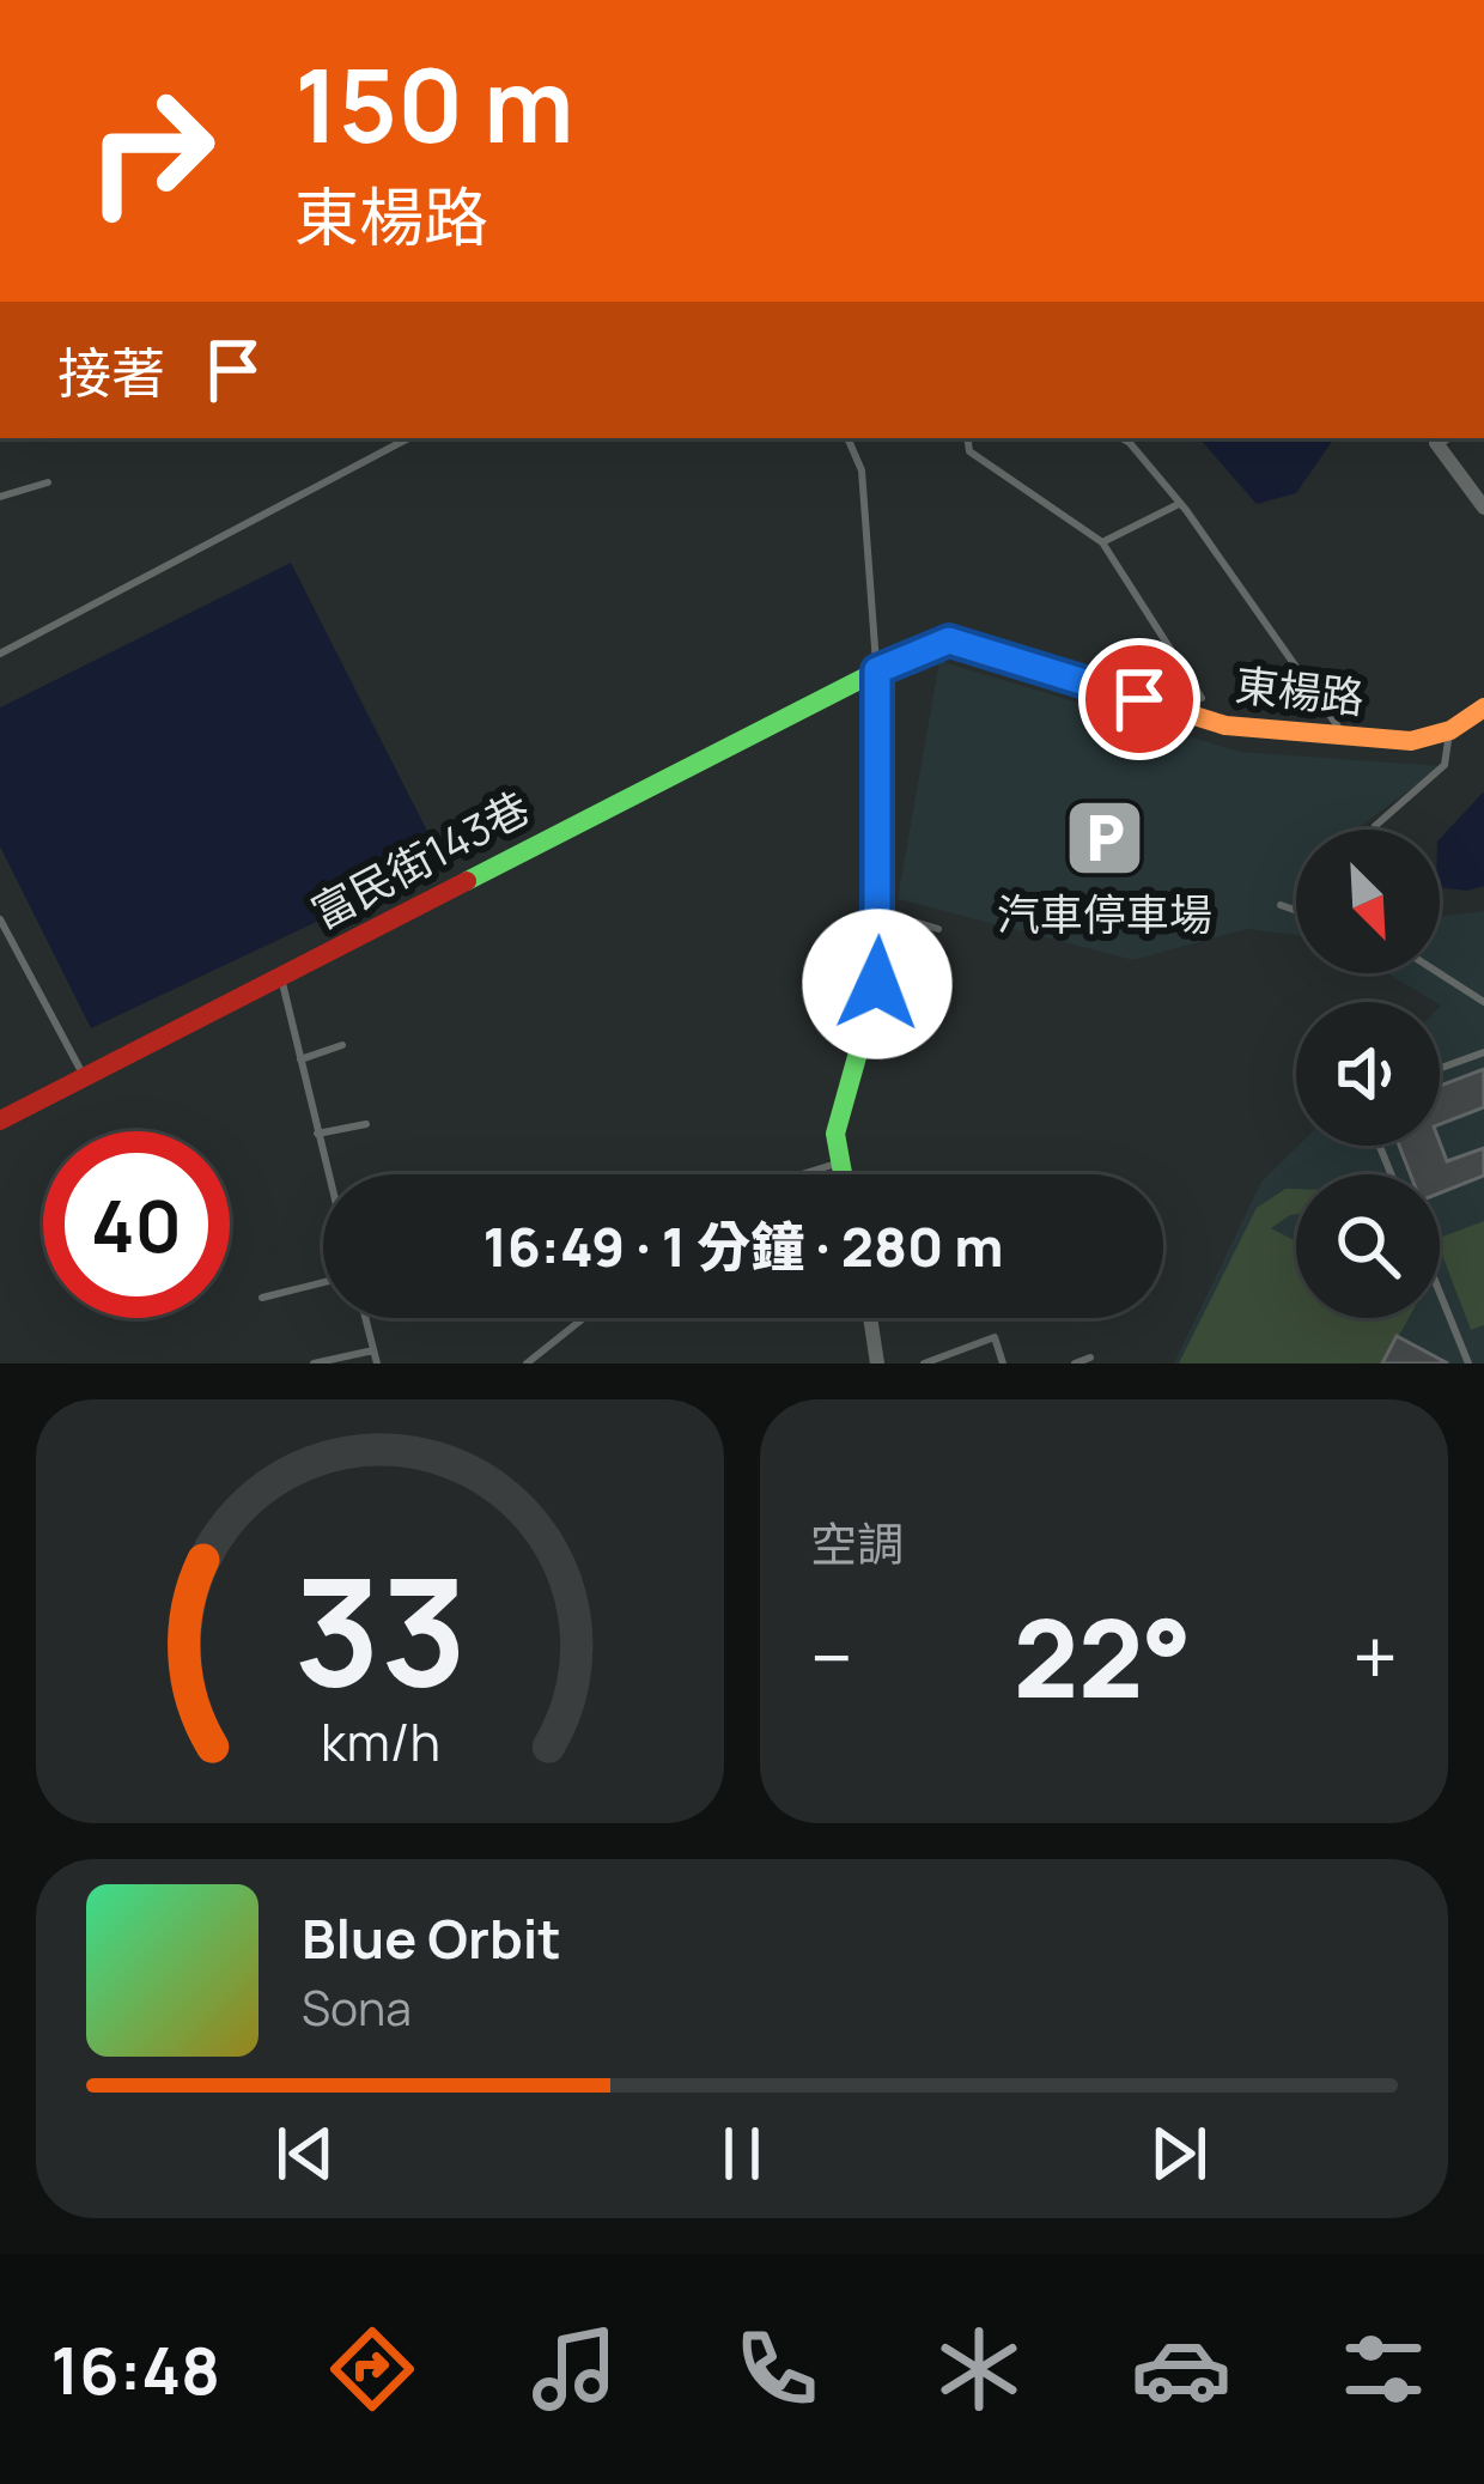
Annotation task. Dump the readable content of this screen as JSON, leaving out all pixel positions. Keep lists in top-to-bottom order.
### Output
{
  "streets": {
    "street": ["東楊路", "富民街143巷"]
  },
  "crossings": [
    ["東楊路", "富民街143巷"]
  ],
  "places": {
    "parking": ["汽車停車場"]
  },
  "north": "bottom right",
  "page": {
    "turn": ["150 m", "東楊路"],
    "then": "接著",
    "limit": "40",
    "trip": "16:49 · 1 分鐘 · 280 m",
    "tile": "空調",
    "heat": ["−", "22°", "+"],
    "song": ["Blue Orbit", "Sona"],
    "tabs": "16:48",
    "gauge": ["33", "km/h"]
  }
}
